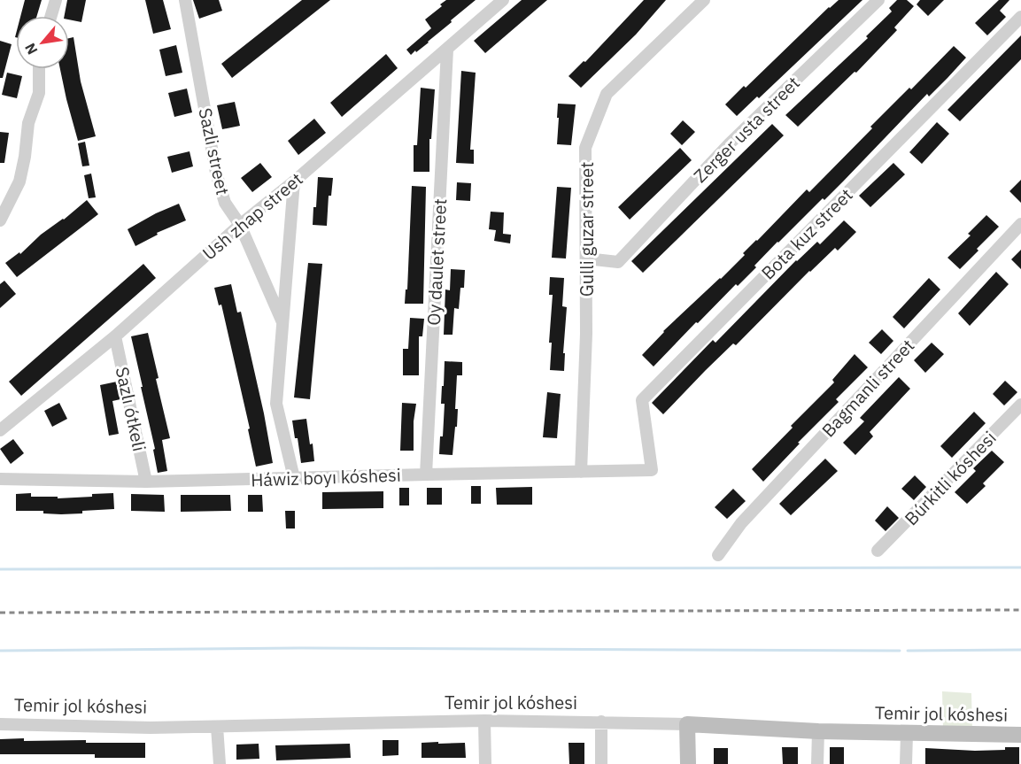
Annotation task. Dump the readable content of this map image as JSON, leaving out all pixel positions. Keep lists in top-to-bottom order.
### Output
{
  "streets": {
    "street": [
      "Zerger usta street",
      "Sazli street",
      "Ush zhap street",
      "Gulli guzar street",
      "Bota kuz street",
      "Oy daulet street",
      "Bagmanli street",
      "Sazlı ótkeli",
      "Háwiz boyı kóshesi",
      "Búrkitli kóshesi",
      "Temir jol kóshesi"
    ]
  },
  "crossings": [
    ["Zerger usta street", "Gulli guzar street"],
    ["Sazli street", "Ush zhap street"],
    ["Sazli street", "Háwiz boyı kóshesi"],
    ["Ush zhap street", "Oy daulet street"],
    ["Ush zhap street", "Sazlı ótkeli"],
    ["Gulli guzar street", "Háwiz boyı kóshesi"],
    ["Bota kuz street", "Háwiz boyı kóshesi"],
    ["Oy daulet street", "Háwiz boyı kóshesi"],
    ["Sazlı ótkeli", "Háwiz boyı kóshesi"]
  ],
  "north": "bottom left"
}
